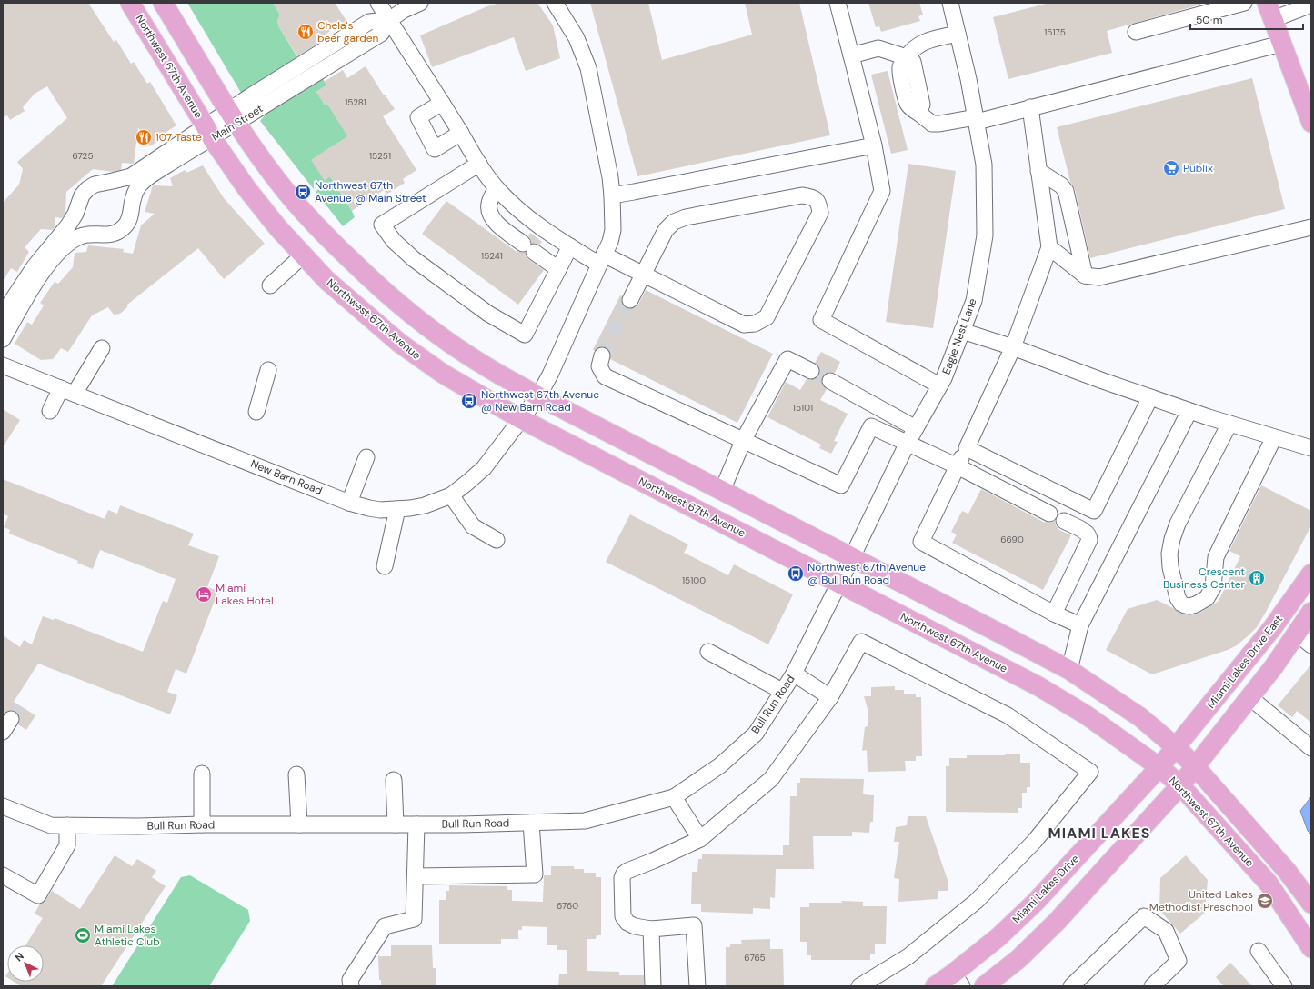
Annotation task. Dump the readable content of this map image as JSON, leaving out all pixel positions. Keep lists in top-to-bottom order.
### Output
{
  "streets": {
    "main road": ["Northwest 67th Avenue", "Miami Lakes Drive East", "Miami Lakes Drive"],
    "street": [
      "Main Street",
      "Eagle Nest Lane",
      "New Barn Road",
      "Bull Run Road"
    ]
  },
  "crossings": [
    ["Northwest 67th Avenue", "Main Street"],
    ["Northwest 67th Avenue", "Eagle Nest Lane"],
    ["Northwest 67th Avenue", "New Barn Road"],
    ["Northwest 67th Avenue", "Bull Run Road"],
    ["Northwest 67th Avenue", "Miami Lakes Drive"],
    ["Eagle Nest Lane", "Bull Run Road"],
    ["Miami Lakes Drive East", "Miami Lakes Drive"]
  ],
  "districts": ["MIAMI LAKES"],
  "places": {
    "restaurant": ["Chela's beer garden", "107 Taste"],
    "supermarket": ["Publix"],
    "bus stop": ["Northwest 67th Avenue @ Main Street", "Northwest 67th Avenue @ New Barn Road", "Northwest 67th Avenue @ Bull Run Road"],
    "building": ["Crescent Business Center"],
    "hotel": ["Miami Lakes Hotel"],
    "school or university": ["United Lakes Methodist Preschool"],
    "sports": ["Miami Lakes Athletic Club"]
  },
  "house_numbers": [
    "15175",
    "15281",
    "6725",
    "15251",
    "15241",
    "15101",
    "6690",
    "15100",
    "6760",
    "6765"
  ],
  "scale_bar": "50 m",
  "north": "top left"
}
